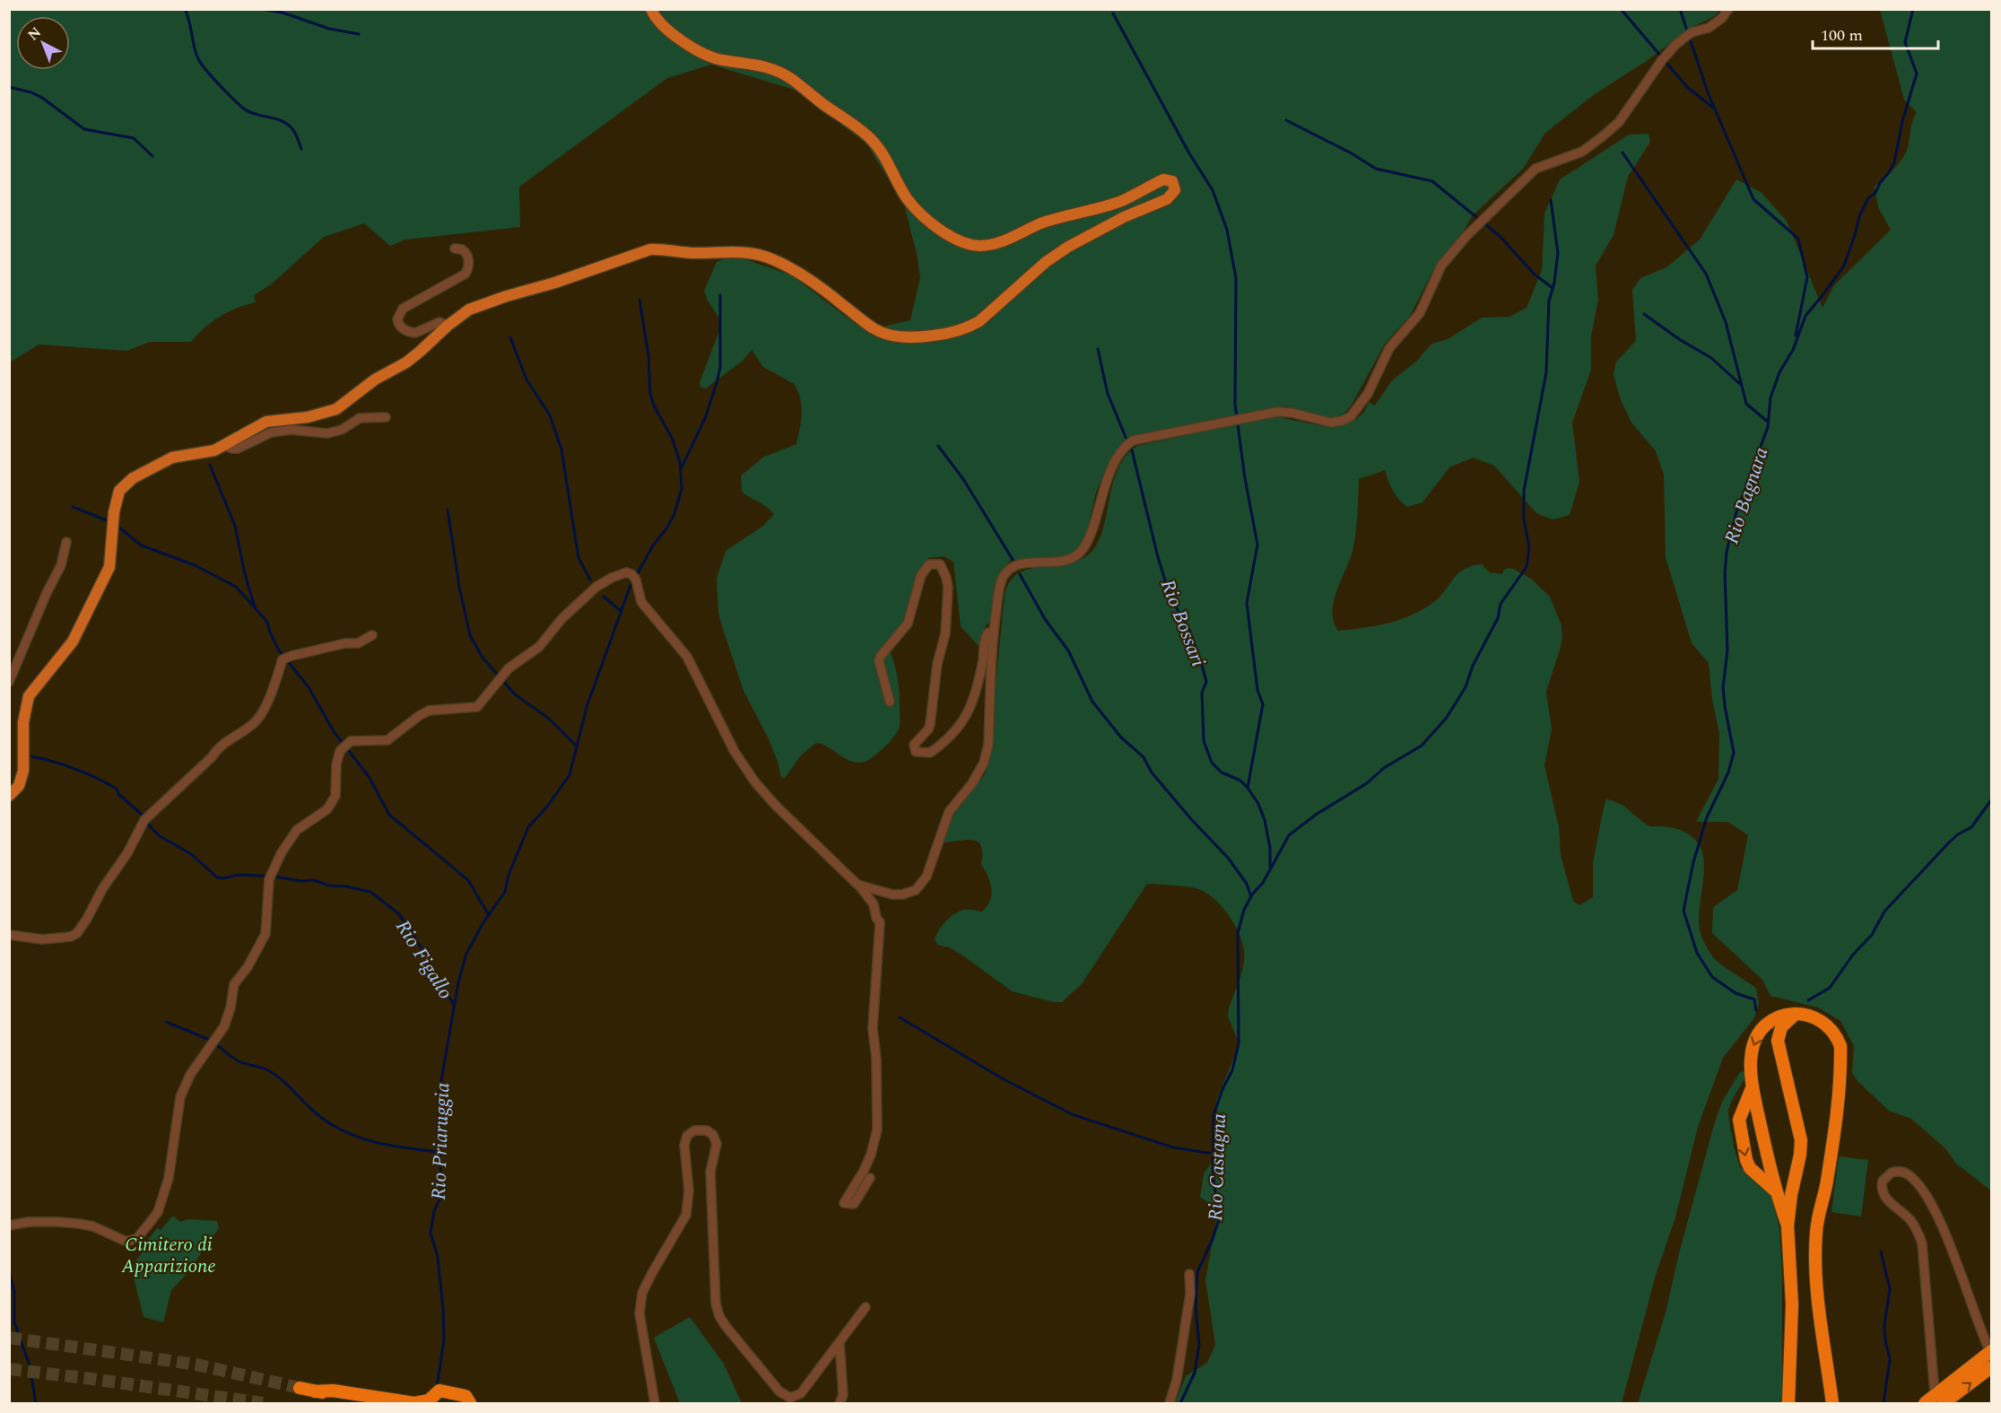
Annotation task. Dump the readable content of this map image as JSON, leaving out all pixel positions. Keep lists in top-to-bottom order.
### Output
{
  "water": [
    "Rio Bagnara",
    "Rio Bossari",
    "Rio Figallo",
    "Rio Priaruggia",
    "Rio Castagna"
  ],
  "parks": ["Cimitero di Apparizione"],
  "scale_bar": "100 m",
  "north": "top left"
}
